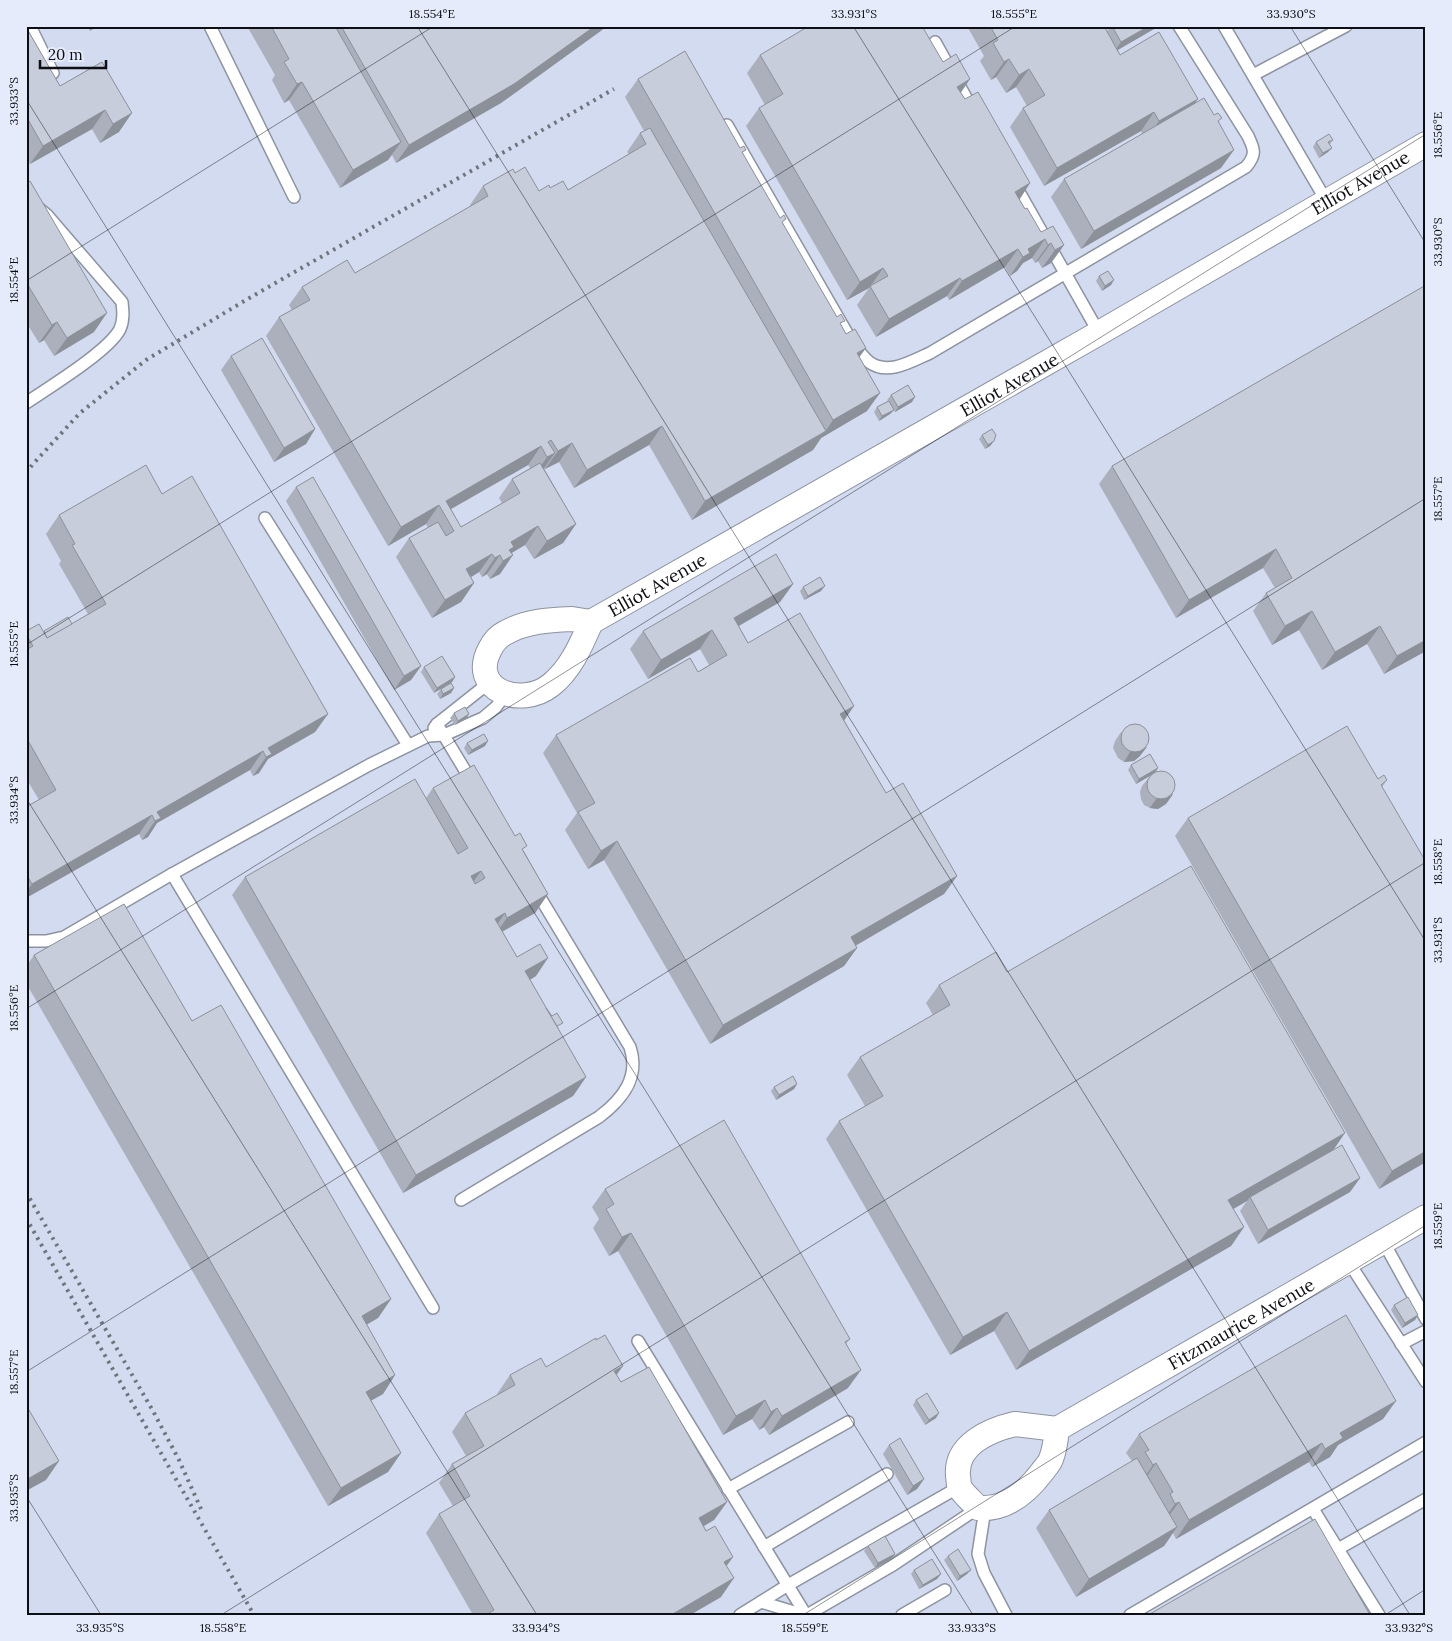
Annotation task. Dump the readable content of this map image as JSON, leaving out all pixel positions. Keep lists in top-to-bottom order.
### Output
{
  "streets": {
    "street": ["Elliot Avenue", "Fitzmaurice Avenue"]
  },
  "scale_bar": "20 m",
  "coordinates": [
    "18.554°E",
    "33.931°S",
    "18.555°E",
    "33.930°S",
    "33.933°S",
    "18.556°E",
    "18.557°E",
    "33.934°S",
    "18.558°E",
    "18.559°E",
    "33.935°S",
    "33.932°S"
  ]
}
